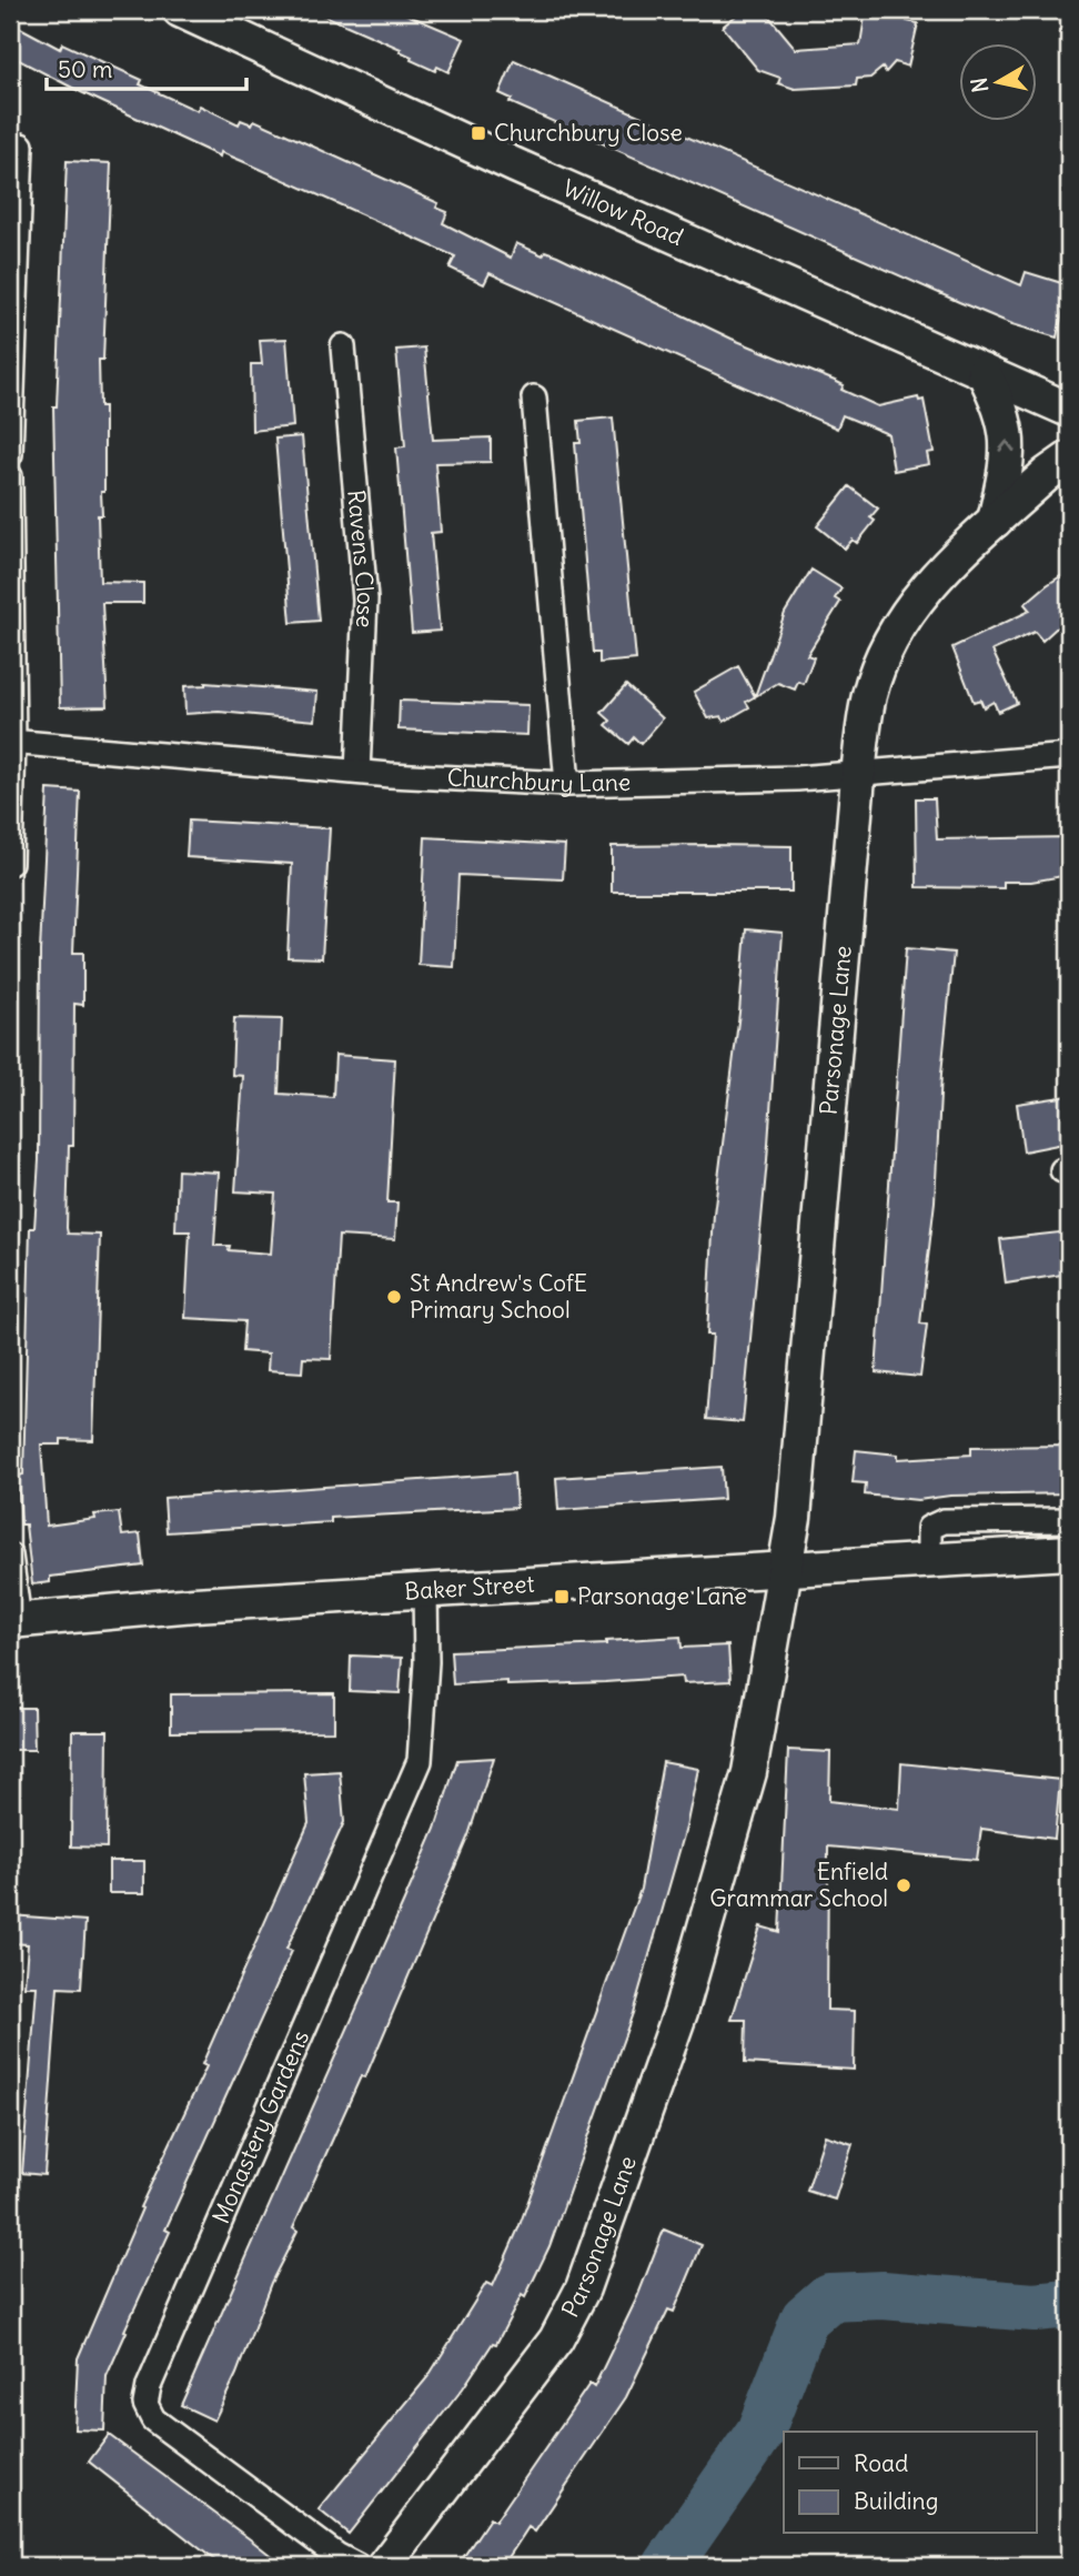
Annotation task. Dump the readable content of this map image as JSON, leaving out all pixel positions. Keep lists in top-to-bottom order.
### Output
{
  "streets": {
    "street": [
      "Willow Road",
      "Ravens Close",
      "Churchbury Lane",
      "Parsonage Lane",
      "Baker Street",
      "Monastery Gardens"
    ]
  },
  "crossings": [
    ["Ravens Close", "Churchbury Lane"],
    ["Churchbury Lane", "Parsonage Lane"],
    ["Parsonage Lane", "Baker Street"],
    ["Baker Street", "Monastery Gardens"]
  ],
  "places": {
    "transit": ["Churchbury Close", "Parsonage Lane"],
    "other": ["St Andrew's CofE Primary School", "Enfield Grammar School"]
  },
  "legend": ["Road", "Building"],
  "scale_bar": "50 m",
  "north": "left"
}
